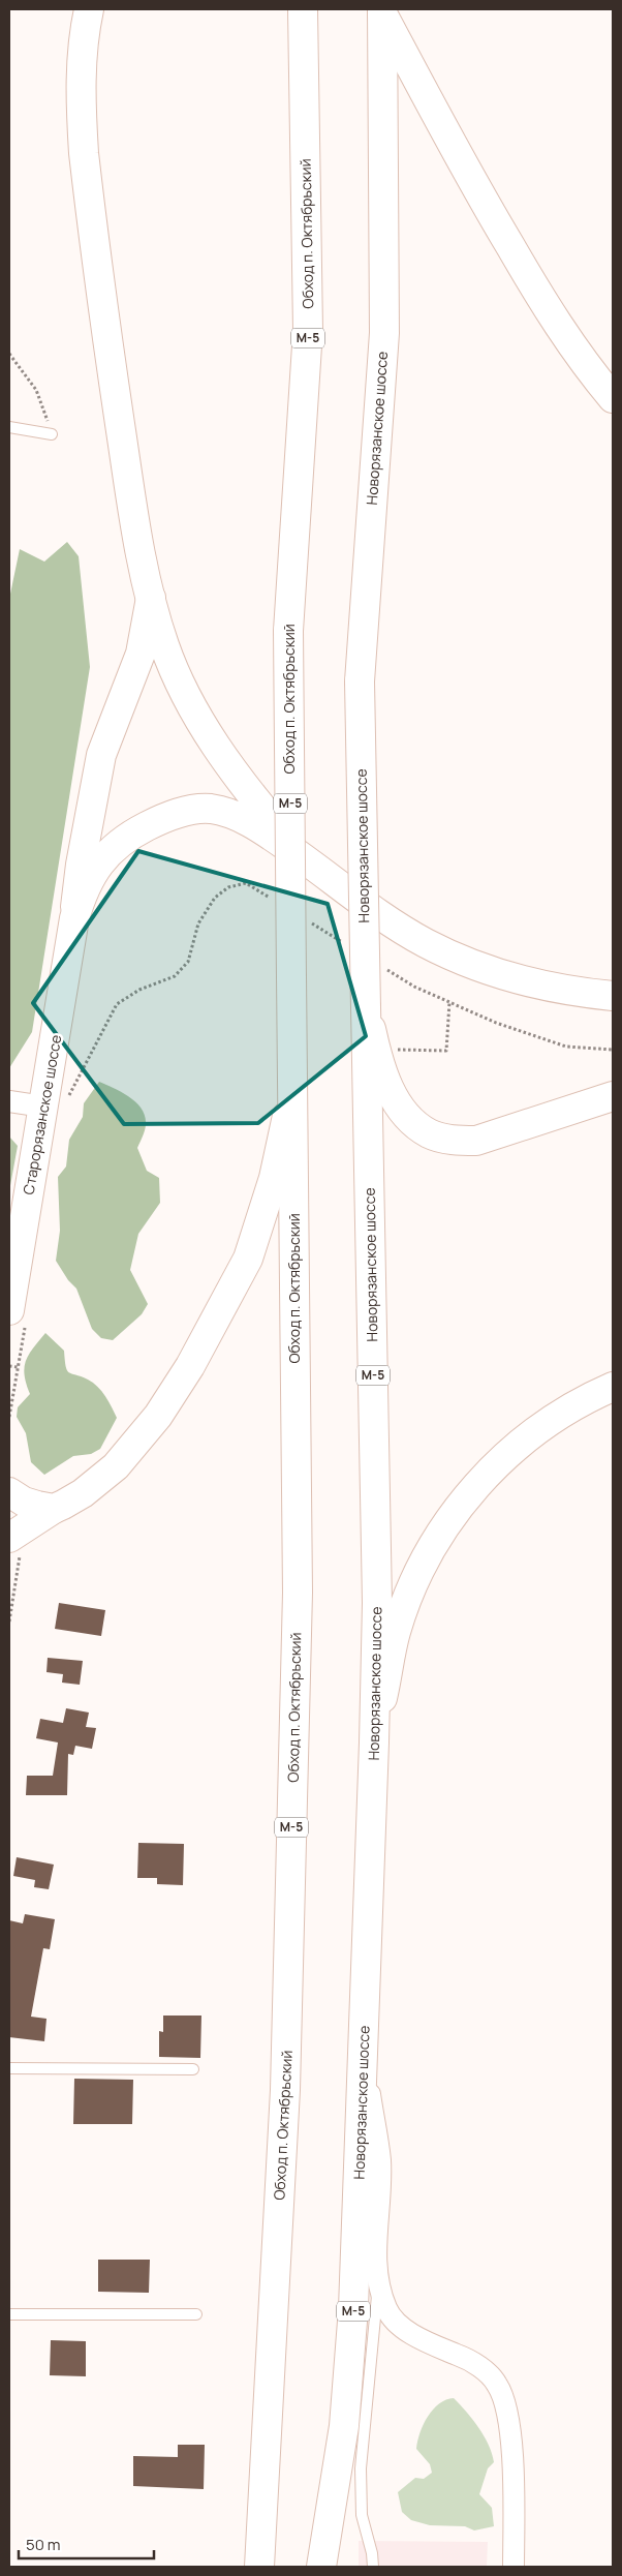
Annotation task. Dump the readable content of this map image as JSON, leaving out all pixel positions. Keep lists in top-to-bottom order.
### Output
{
  "streets": {
    "main road": [
      "Обход п. Октябрьский",
      "М-5",
      "Новорязанское шоссе",
      "Старорязанское шоссе"
    ]
  },
  "scale_bar": "50 m"
}
